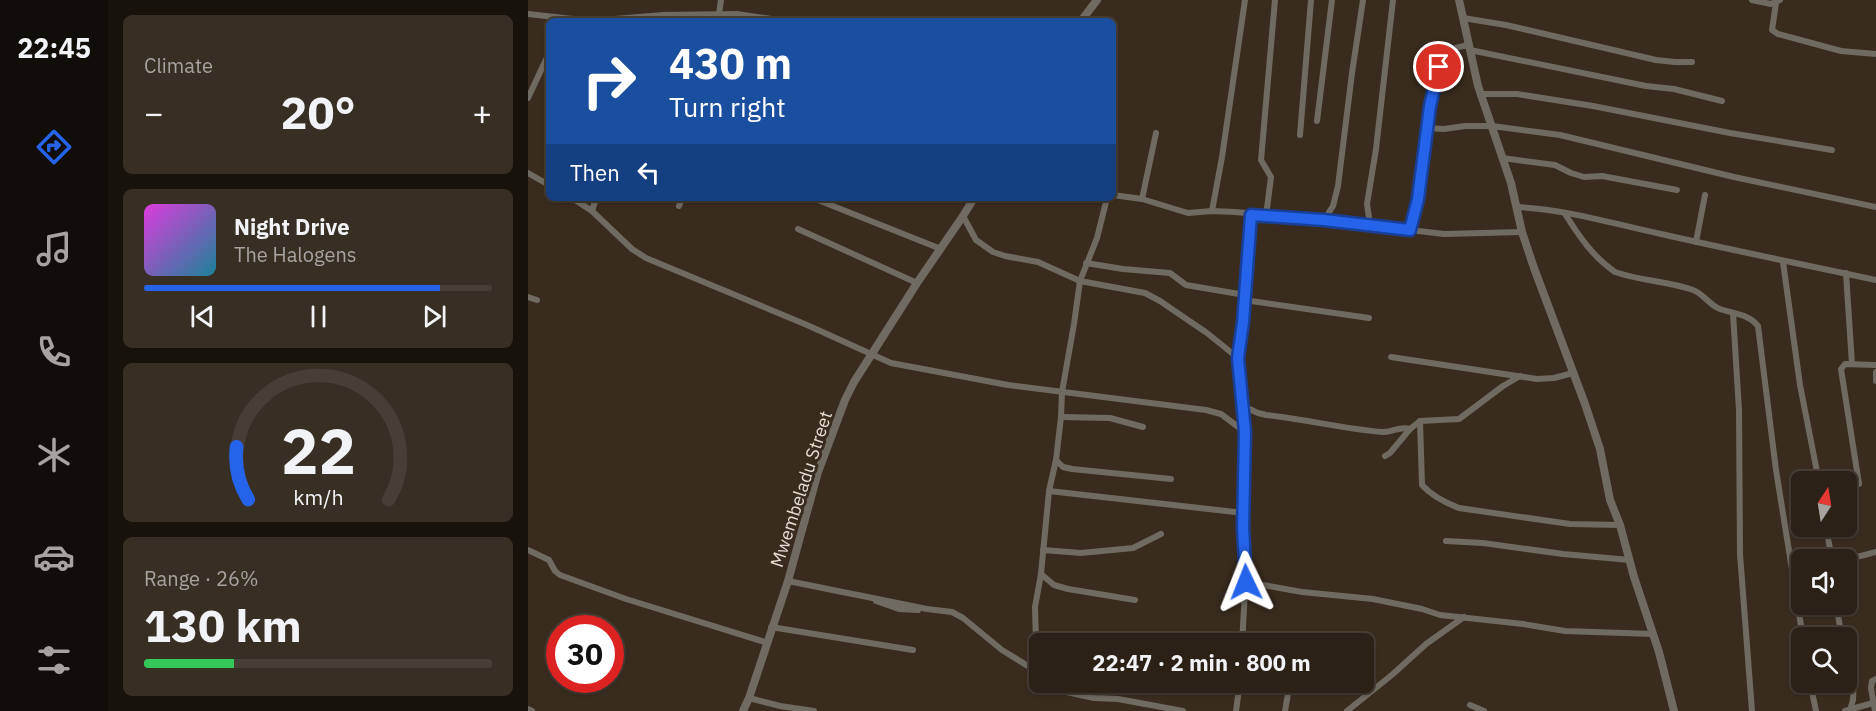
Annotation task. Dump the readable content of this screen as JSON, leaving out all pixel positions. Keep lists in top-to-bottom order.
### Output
{
  "streets": {
    "street": ["Mwembeladu Street"]
  },
  "north": "top",
  "page": {
    "tabs": "22:45",
    "tile": [
      "Climate",
      ["Range · 26%", "130 km"]
    ],
    "turn": ["430 m", "Turn right"],
    "heat": ["−", "20°", "+"],
    "then": "Then",
    "song": ["Night Drive", "The Halogens"],
    "limit": "30",
    "trip": "22:47 · 2 min · 800 m",
    "gauge": ["22", "km/h"]
  }
}
